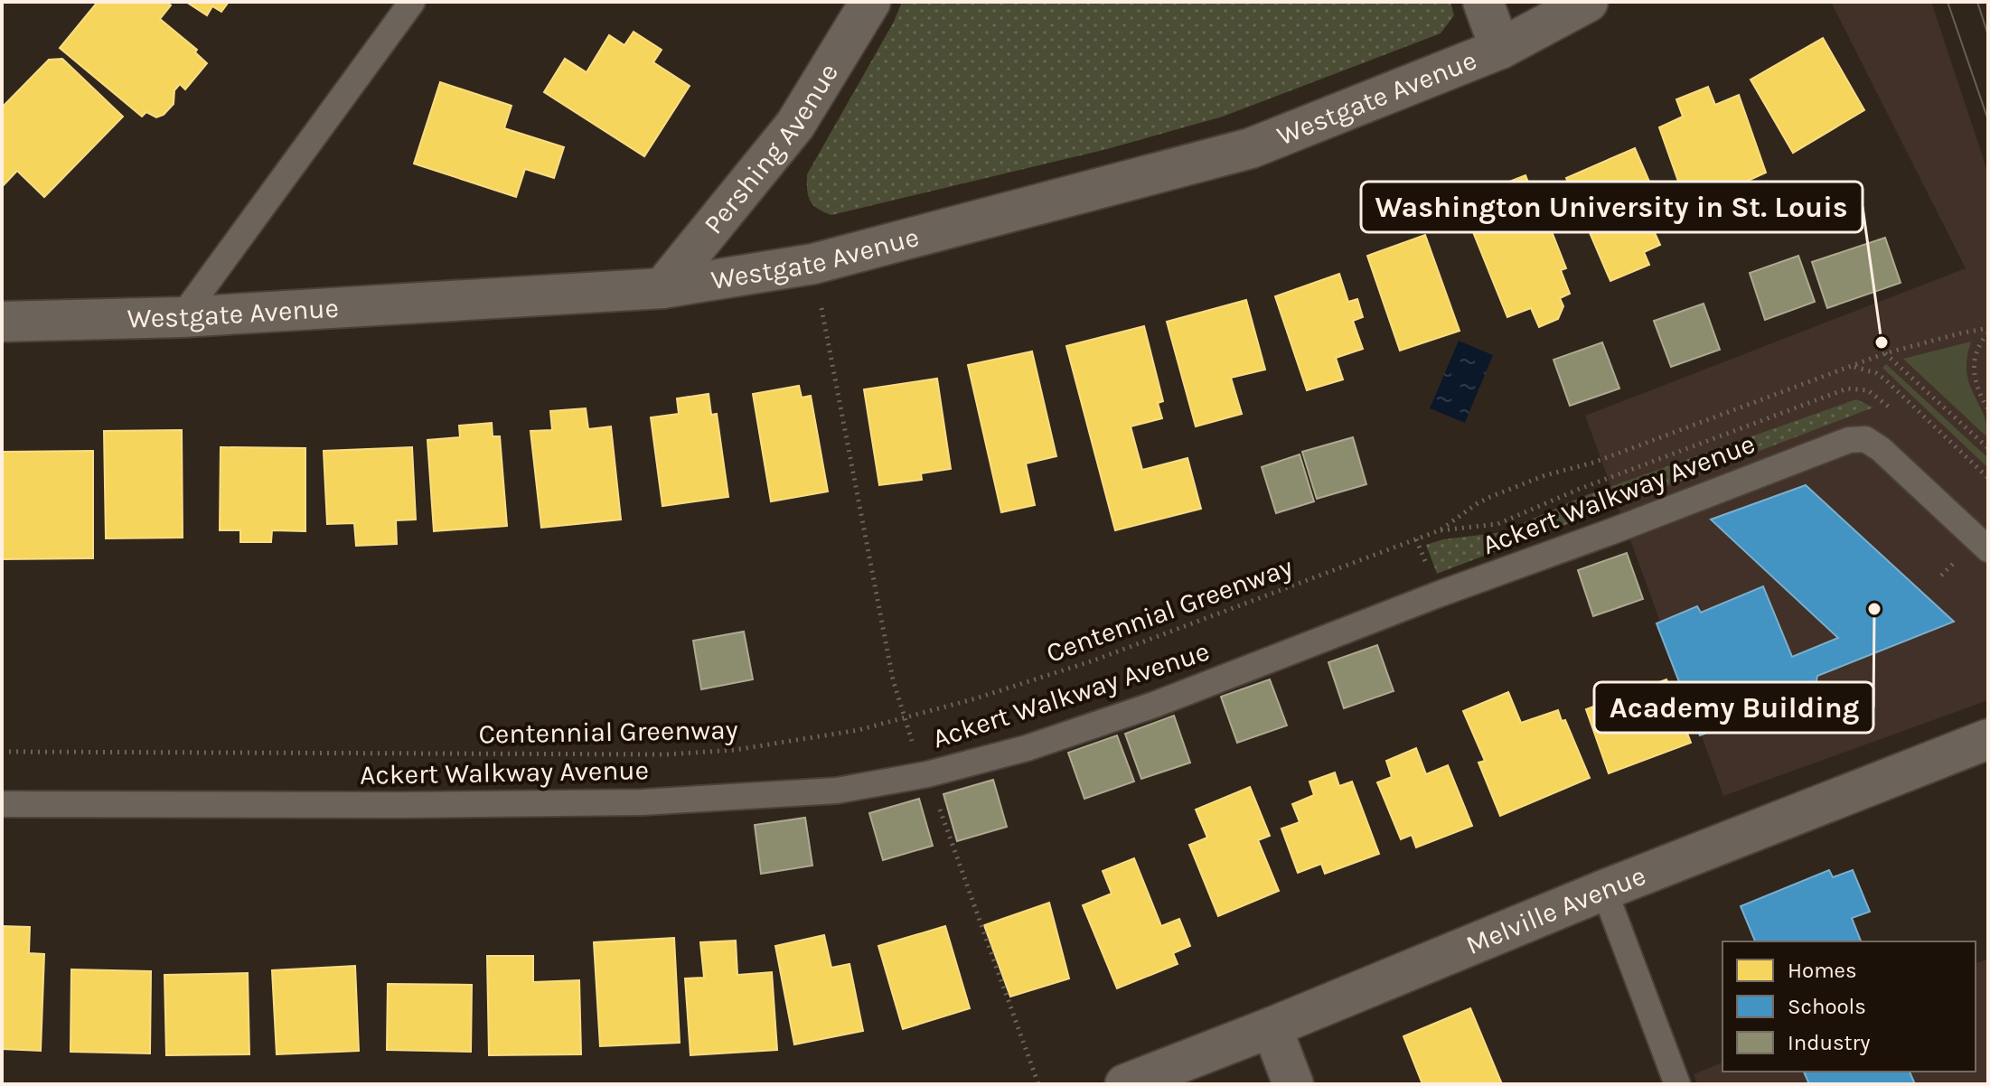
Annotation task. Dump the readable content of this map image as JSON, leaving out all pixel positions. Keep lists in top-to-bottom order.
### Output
{
  "streets": {
    "street": ["Westgate Avenue", "Pershing Avenue", "Melville Avenue"],
    "lane": ["Ackert Walkway Avenue"],
    "path": ["Centennial Greenway"]
  },
  "crossings": [
    ["Westgate Avenue", "Pershing Avenue"]
  ],
  "places": ["Washington University in St. Louis", "Academy Building"],
  "legend": ["Homes", "Schools", "Industry"]
}
